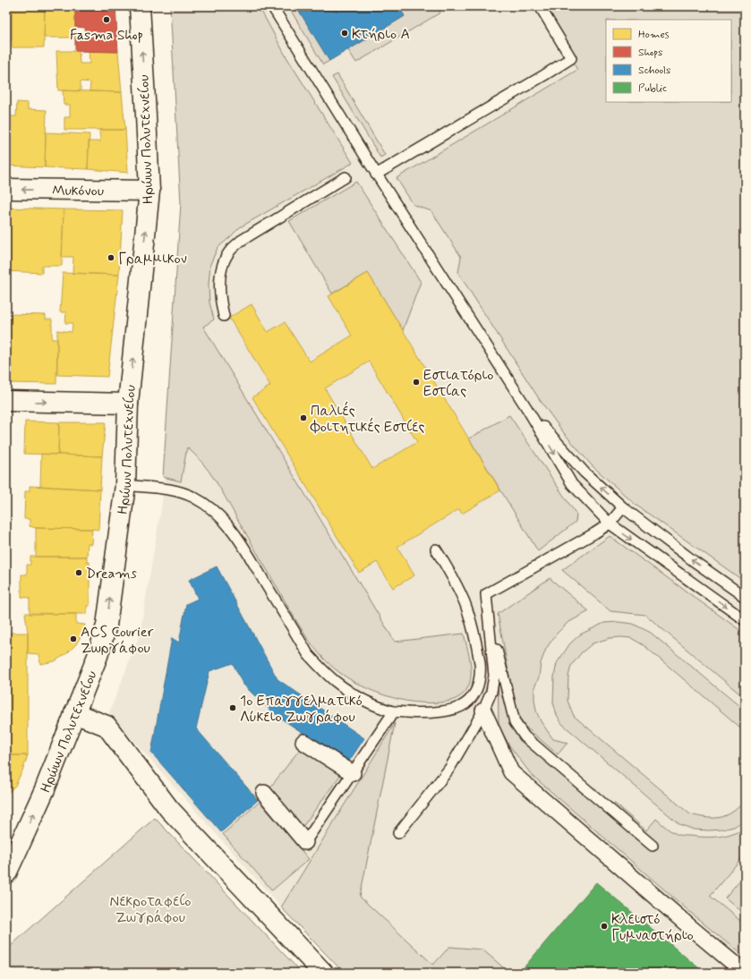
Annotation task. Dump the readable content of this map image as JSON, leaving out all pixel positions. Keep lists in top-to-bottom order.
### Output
{
  "streets": {
    "street": ["Ηρώων Πολυτεχνείου", "Μυκόνου"]
  },
  "crossings": [
    ["Ηρώων Πολυτεχνείου", "Μυκόνου"]
  ],
  "one_way": ["Ηρώων Πολυτεχνείου", "Μυκόνου"],
  "parks": ["Νεκροταφείο Ζωγράφου"],
  "places": [
    "Fasma Shop",
    "Κτήριο Α",
    "Γραμμικον",
    "Εστιατόριο Εστίας",
    "Παλιές Φοιτητικές Εστίες",
    "Dreams",
    "ACS Courier Ζωργάφου",
    "1ο Επαγγελματικό Λύκειο Ζωγράφου",
    "Κλειστό Γυμναστήριο"
  ],
  "legend": [
    "Homes",
    "Shops",
    "Schools",
    "Public"
  ]
}
